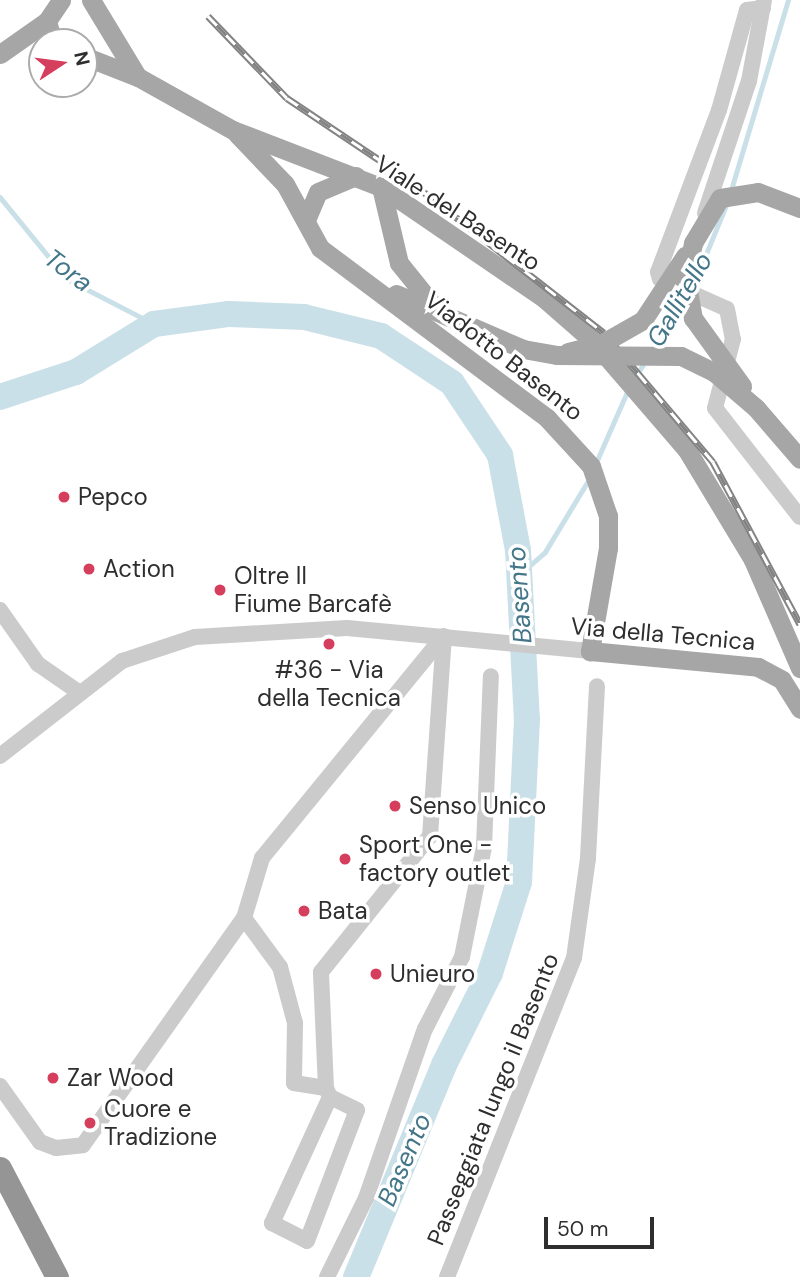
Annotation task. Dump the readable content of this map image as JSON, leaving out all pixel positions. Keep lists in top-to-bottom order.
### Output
{
  "streets": {
    "main road": ["Viale del Basento", "Viadotto Basento", "Via della Tecnica"],
    "street": ["Passeggiata lungo il Basento"]
  },
  "crossings": [
    ["Viale del Basento", "Viadotto Basento"],
    ["Viale del Basento", "Via della Tecnica"],
    ["Viadotto Basento", "Via della Tecnica"]
  ],
  "water": ["Tora", "Gallitello", "Basento"],
  "places": [
    "Pepco",
    "Action",
    "Oltre Il Fiume Barcafè",
    "#36 - Via della Tecnica",
    "Senso Unico",
    "Sport One - factory outlet",
    "Bata",
    "Unieuro",
    "Zar Wood",
    "Cuore e Tradizione"
  ],
  "scale_bar": "50 m",
  "north": "right"
}
